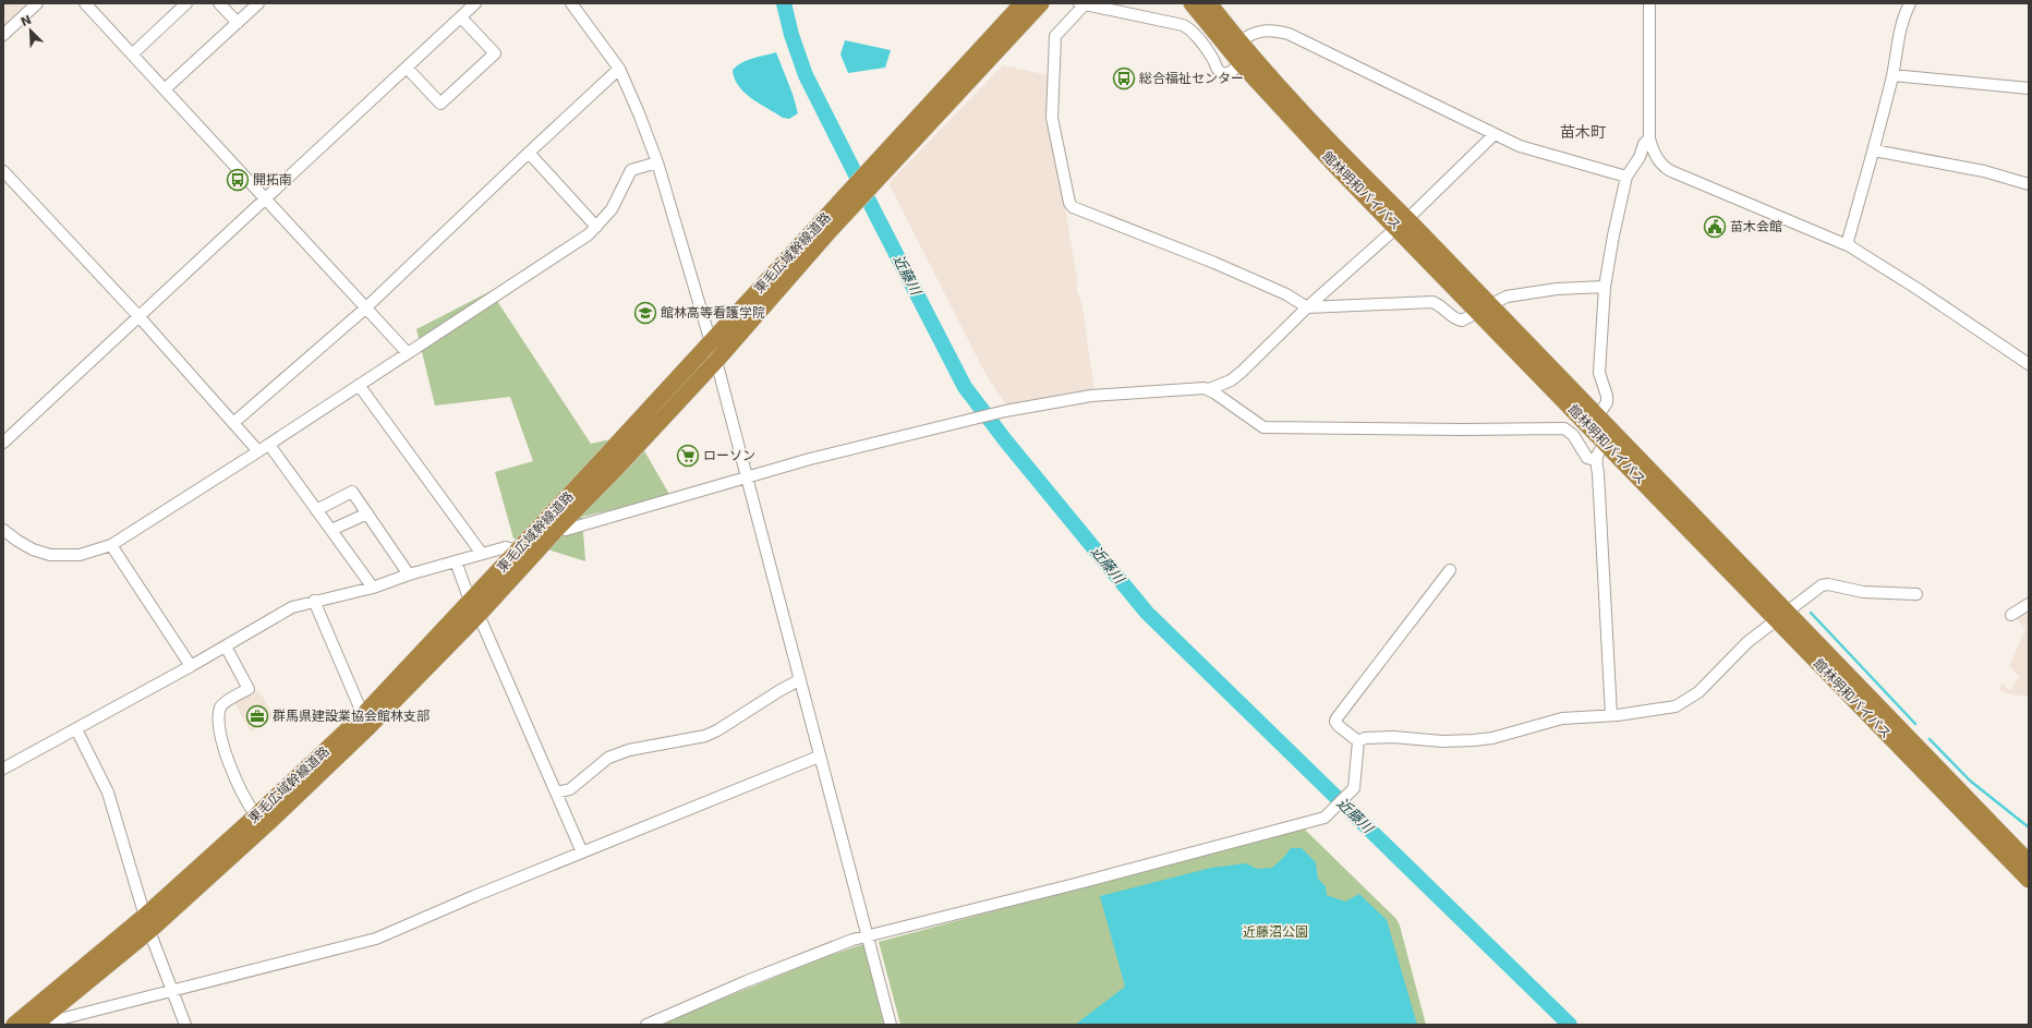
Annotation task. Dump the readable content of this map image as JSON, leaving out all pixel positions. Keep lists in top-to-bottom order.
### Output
{
  "streets": {
    "highway": ["館林明和バイパス", "東毛広域幹線道路"]
  },
  "districts": ["苗木町"],
  "water": ["近藤川"],
  "parks": ["近藤沼公園"],
  "places": {
    "bus stop": ["総合福祉センター", "開拓南"],
    "public building": ["苗木会館"],
    "school or university": ["館林高等看護学院"],
    "supermarket": ["ローソン"],
    "office": ["群馬県建設業協会館林支部"]
  },
  "north": "top left"
}
